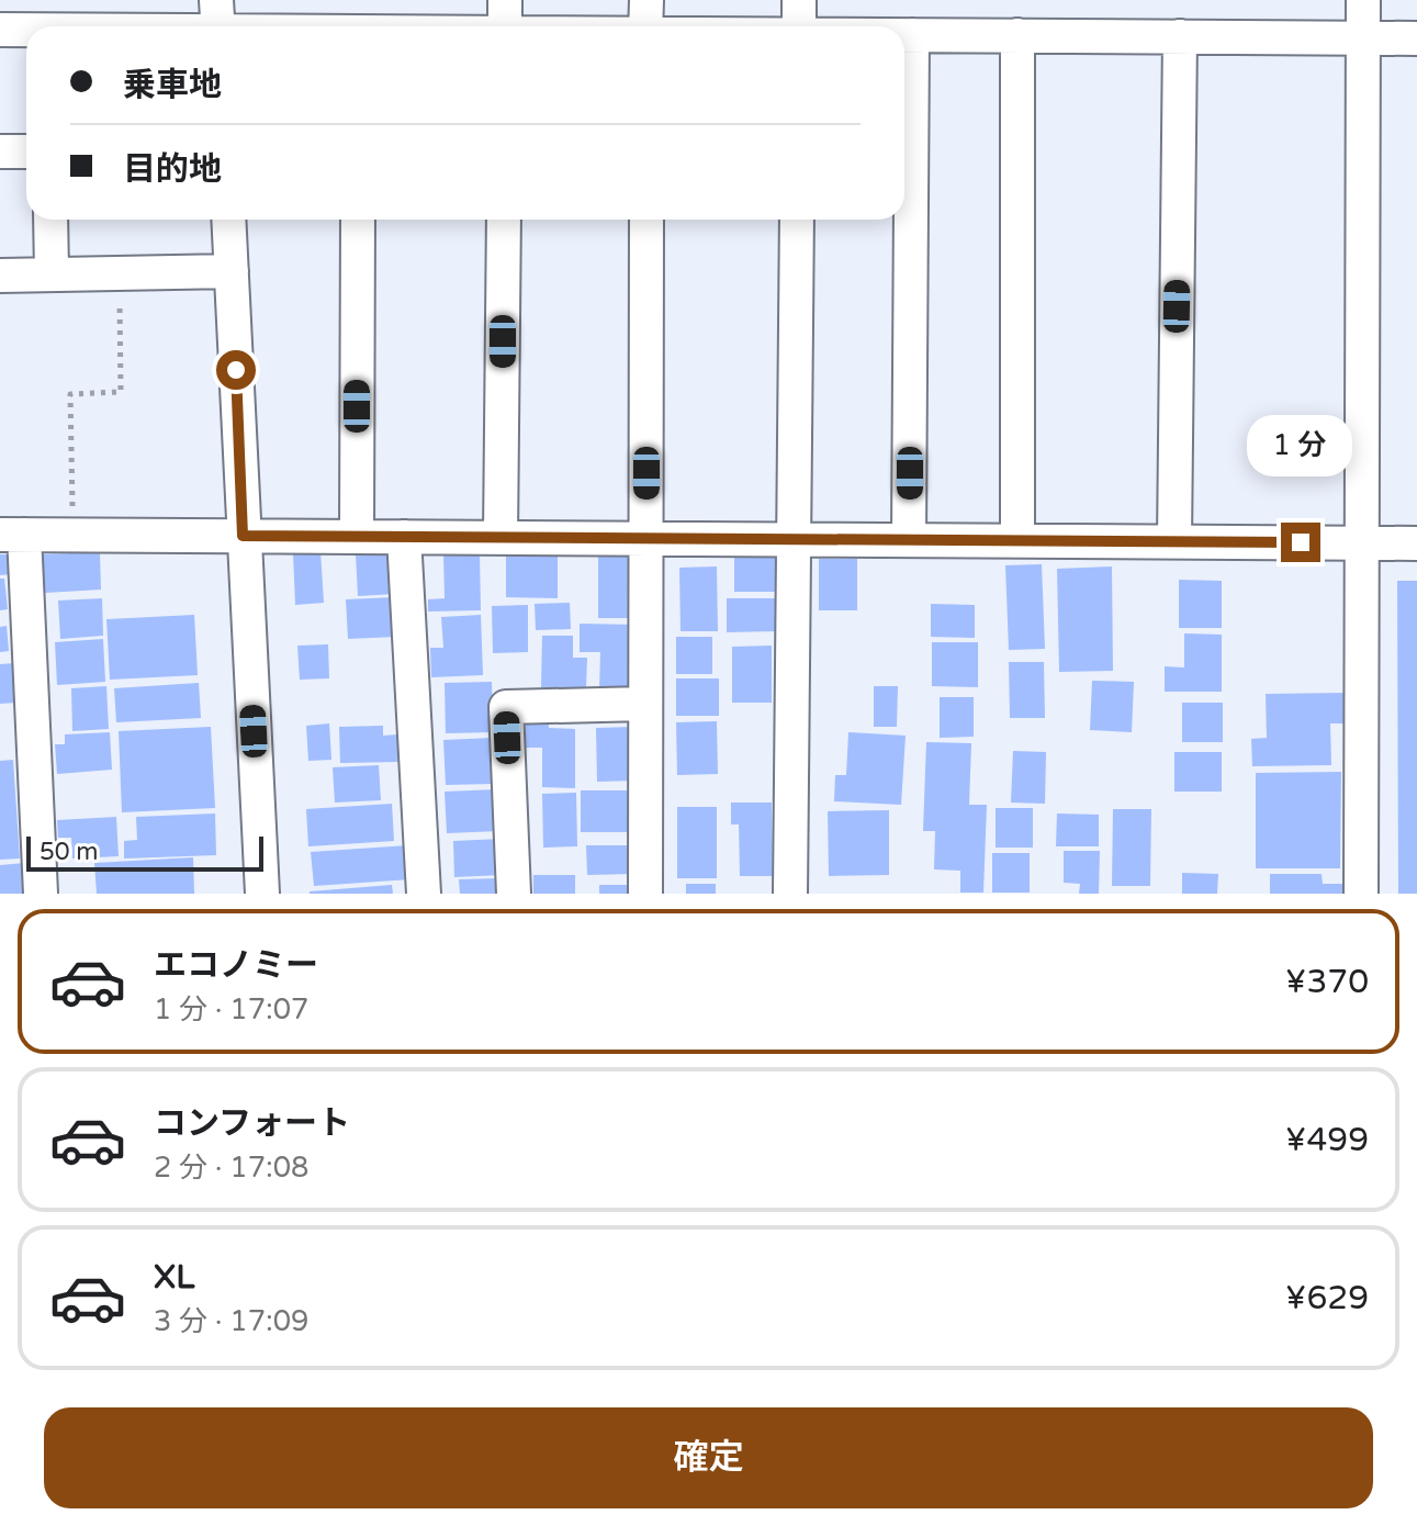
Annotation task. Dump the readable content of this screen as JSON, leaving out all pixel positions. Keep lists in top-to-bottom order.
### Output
{
  "scale_bar": "50 m",
  "page": {
    "banner": ["乗車地", "目的地"],
    "bubble": "1 分",
    "scale": "50 m",
    "list": [
      {
        "name": "エコノミー",
        "note": "1 分 · 17:07",
        "value": "¥370"
      },
      {
        "name": "コンフォート",
        "note": "2 分 · 17:08",
        "value": "¥499"
      },
      {
        "name": "XL",
        "note": "3 分 · 17:09",
        "value": "¥629"
      }
    ],
    "buttons": "確定"
  }
}
